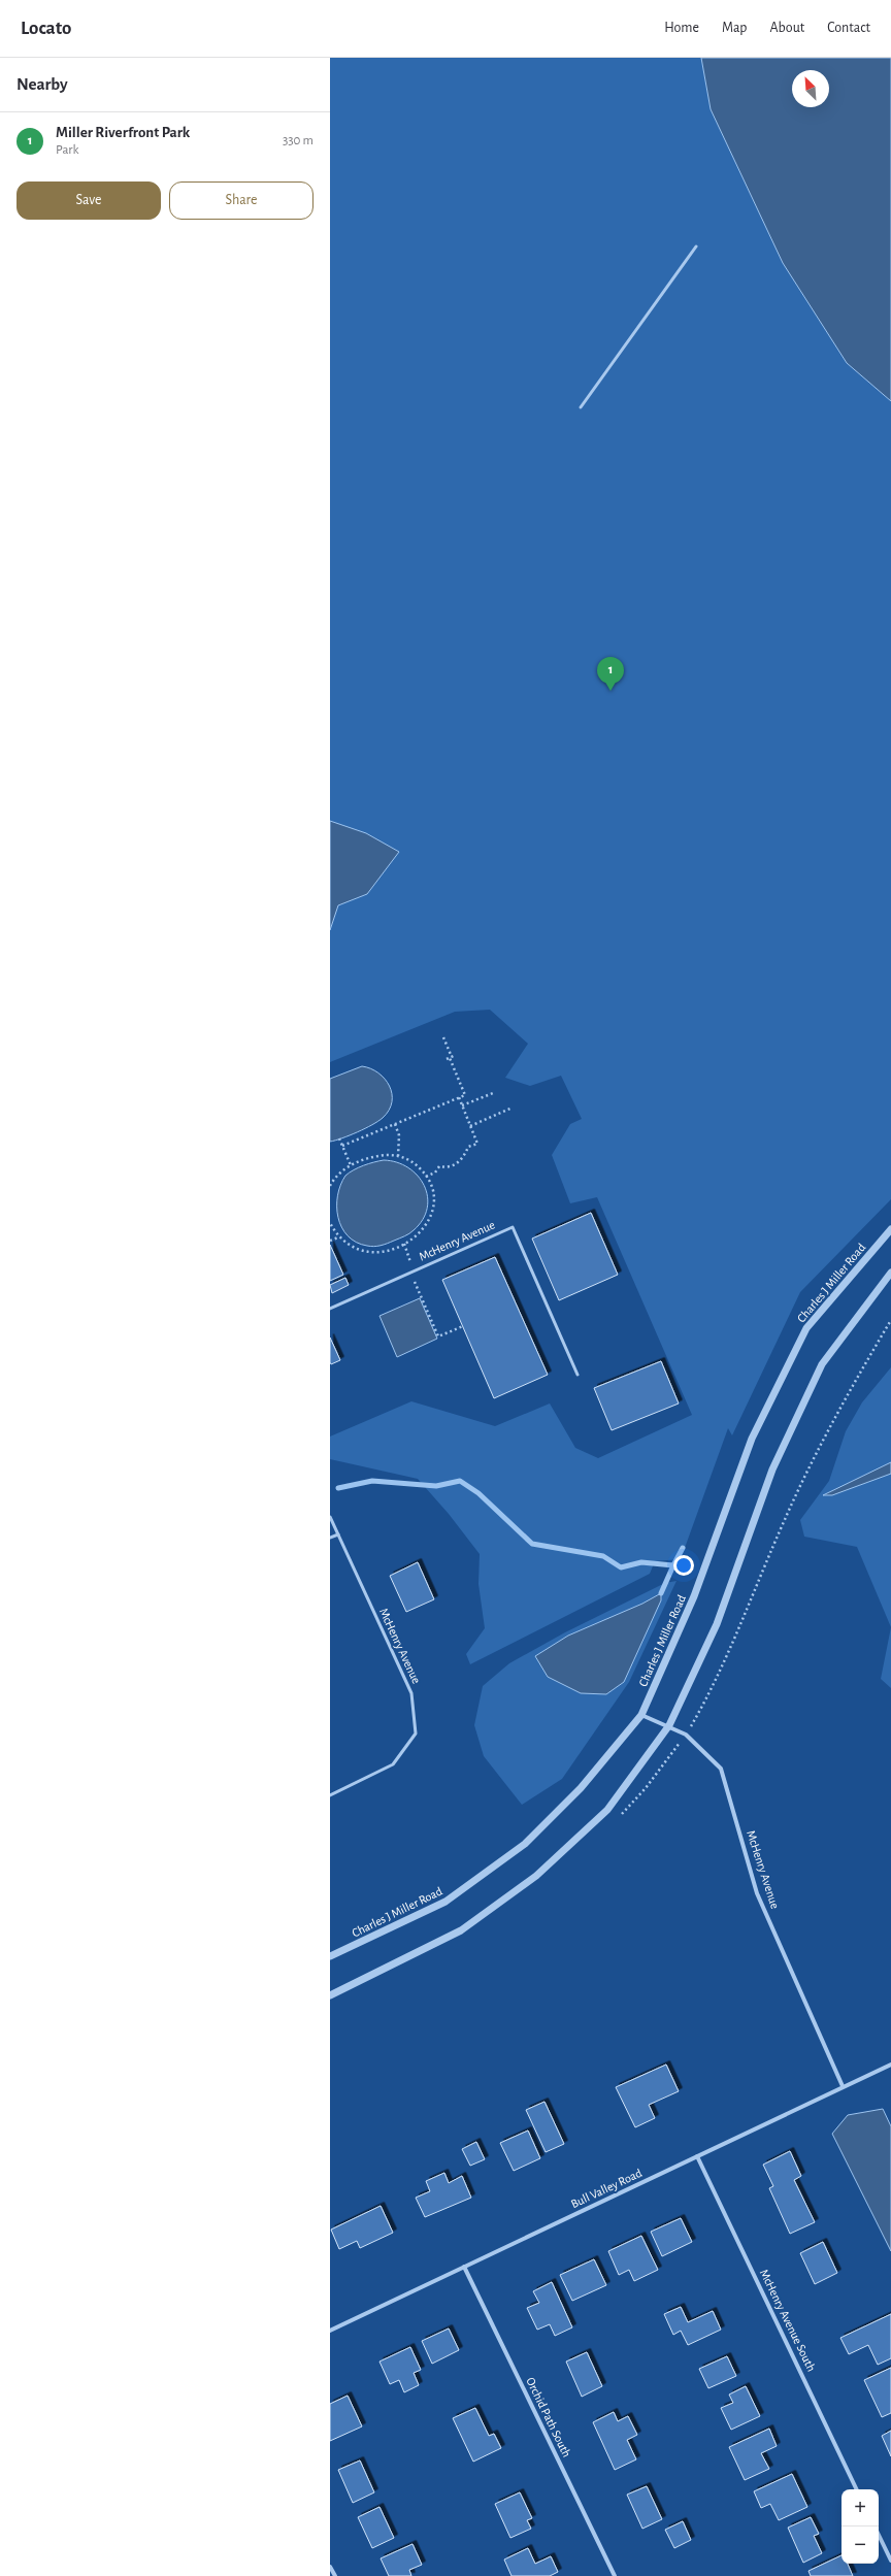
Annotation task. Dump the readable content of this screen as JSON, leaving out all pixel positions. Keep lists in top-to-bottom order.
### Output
{
  "streets": {
    "street": [
      "McHenry Avenue",
      "Charles J Miller Road",
      "Bull Valley Road",
      "McHenry Avenue South",
      "Orchid Path South"
    ]
  },
  "crossings": [
    ["McHenry Avenue", "Charles J Miller Road"],
    ["McHenry Avenue", "Bull Valley Road"],
    ["Bull Valley Road", "McHenry Avenue South"],
    ["Bull Valley Road", "Orchid Path South"]
  ],
  "north": "top left",
  "page": {
    "header": "Locato",
    "nav": [
      "Home",
      "Map",
      "About",
      "Contact"
    ],
    "heading": "Nearby",
    "list": [
      {
        "mark": "1",
        "name": "Miller Riverfront Park",
        "note": "Park",
        "value": "330 m"
      }
    ],
    "buttons": ["Save", "Share"],
    "pins": "1",
    "map_buttons": ["+", "−"]
  }
}
